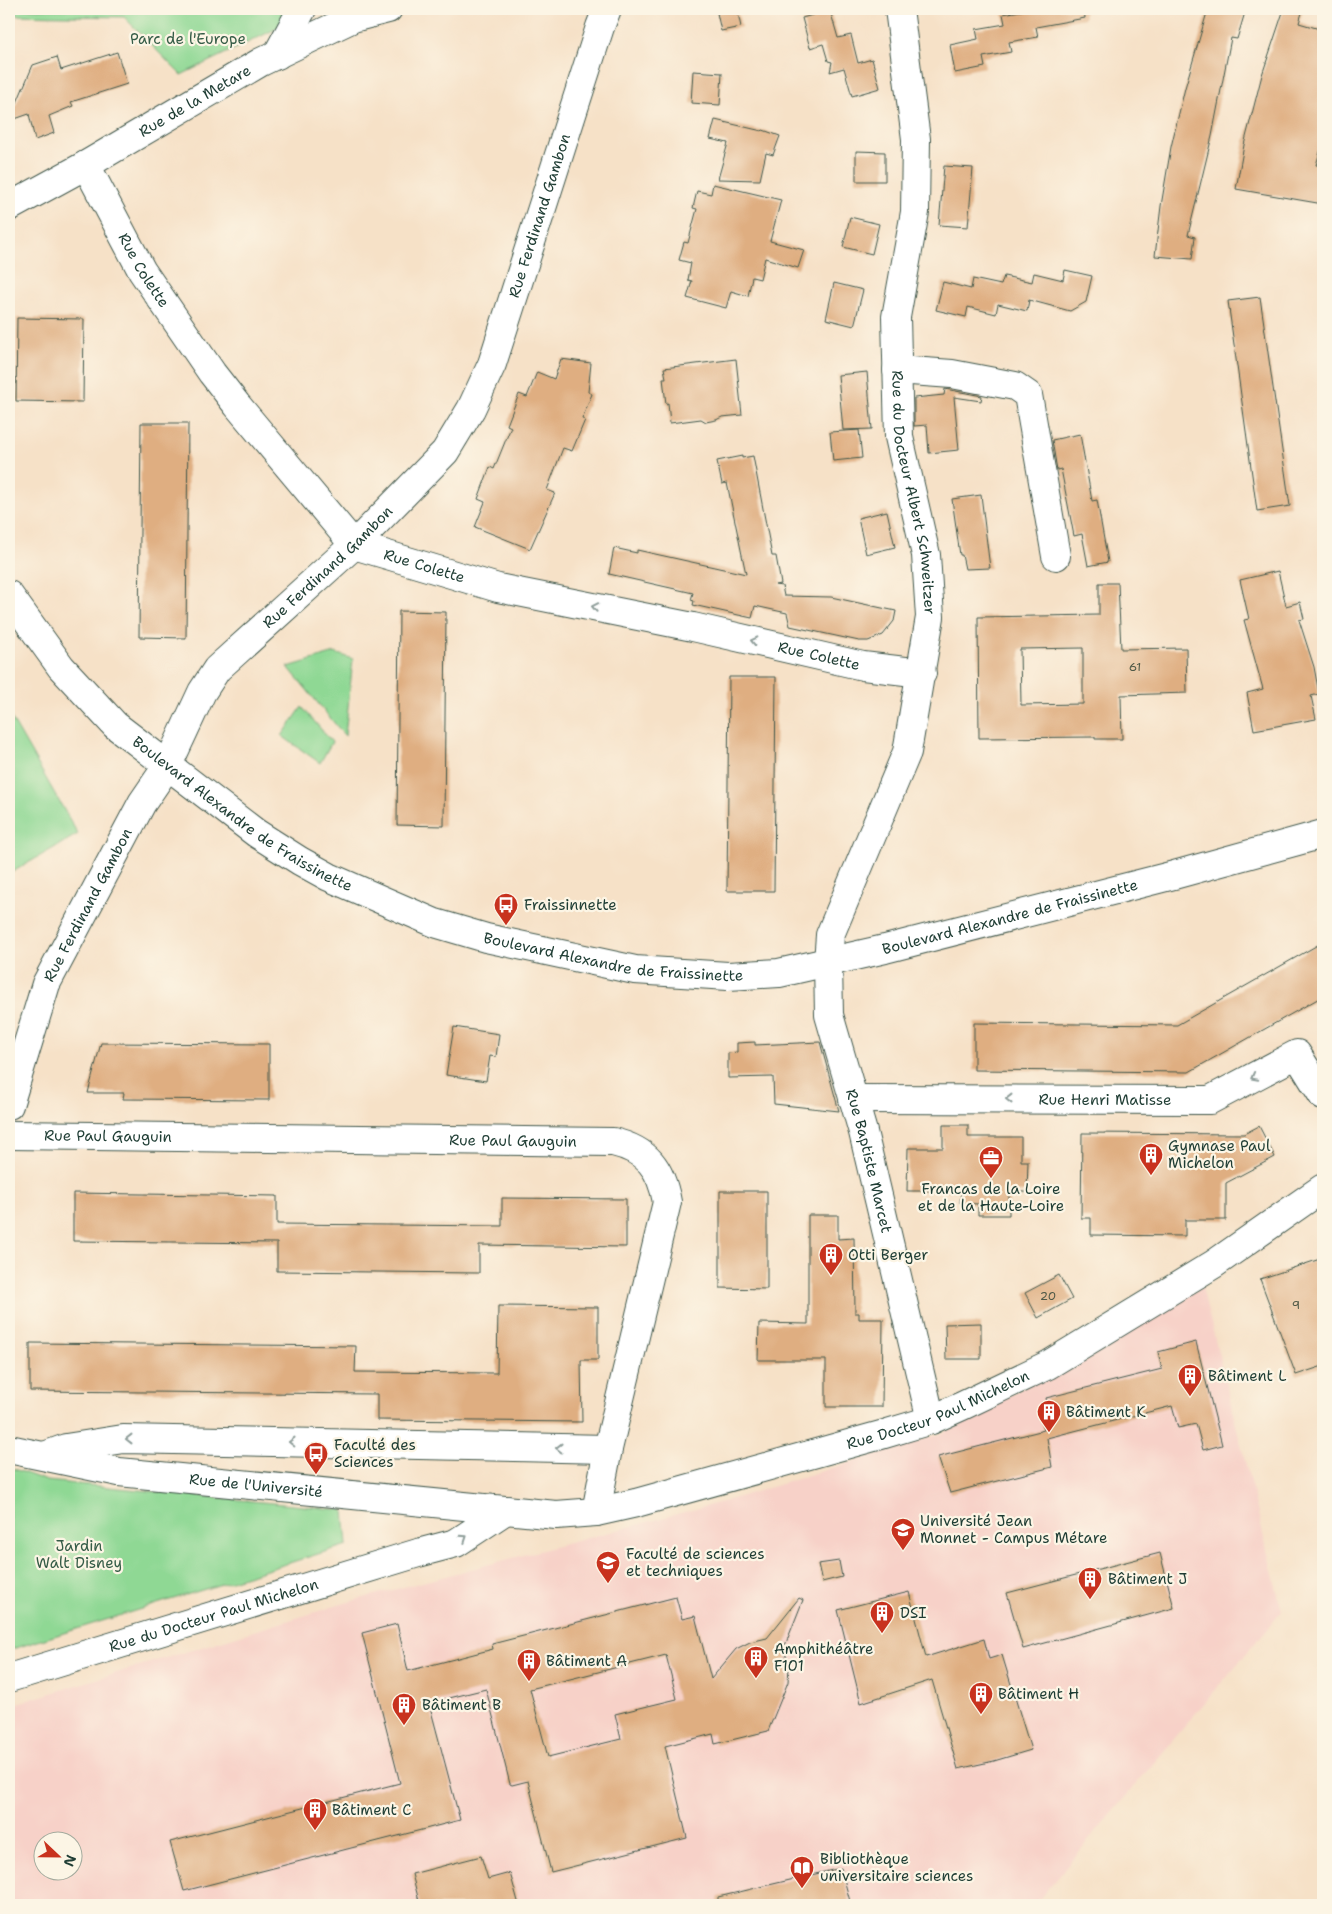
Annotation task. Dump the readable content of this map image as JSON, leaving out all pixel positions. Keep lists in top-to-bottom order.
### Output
{
  "streets": {
    "street": [
      "Rue de la Metare",
      "Rue Ferdinand Gambon",
      "Rue Colette",
      "Rue du Docteur Albert Schweitzer",
      "Boulevard Alexandre de Fraissinette",
      "Rue Henri Matisse",
      "Rue Paul Gauguin",
      "Rue Baptiste Marcet",
      "Rue Docteur Paul Michelon",
      "Rue de l'Université",
      "Rue du Docteur Paul Michelon"
    ]
  },
  "crossings": [
    ["Rue de la Metare", "Rue Colette"],
    ["Rue Ferdinand Gambon", "Rue Colette"],
    ["Rue Ferdinand Gambon", "Boulevard Alexandre de Fraissinette"],
    ["Rue Colette", "Rue du Docteur Albert Schweitzer"],
    ["Rue du Docteur Albert Schweitzer", "Boulevard Alexandre de Fraissinette"],
    ["Rue du Docteur Albert Schweitzer", "Rue Baptiste Marcet"],
    ["Boulevard Alexandre de Fraissinette", "Rue Baptiste Marcet"],
    ["Rue Henri Matisse", "Rue Baptiste Marcet"],
    ["Rue Paul Gauguin", "Rue Docteur Paul Michelon"],
    ["Rue Baptiste Marcet", "Rue Docteur Paul Michelon"],
    ["Rue Docteur Paul Michelon", "Rue de l'Université"],
    ["Rue Docteur Paul Michelon", "Rue du Docteur Paul Michelon"],
    ["Rue de l'Université", "Rue du Docteur Paul Michelon"]
  ],
  "one_way": ["Rue Colette", "Rue Henri Matisse"],
  "parks": ["Parc de l'Europe", "Jardin Walt Disney"],
  "places": {
    "bus stop": ["Fraissinnette", "Faculté des Sciences"],
    "building": [
      "Gymnase Paul Michelon",
      "Otti Berger",
      "Bâtiment L",
      "Bâtiment K",
      "Bâtiment J",
      "DSI",
      "Amphithéâtre F101",
      "Bâtiment A",
      "Bâtiment H",
      "Bâtiment B",
      "Bâtiment C"
    ],
    "office": ["Francas de la Loire et de la Haute-Loire"],
    "school or university": ["Université Jean Monnet - Campus Métare", "Faculté de sciences et techniques"],
    "library": ["Bibliothèque universitaire sciences"]
  },
  "house_numbers": ["61", "20", "9"],
  "north": "right"
}
